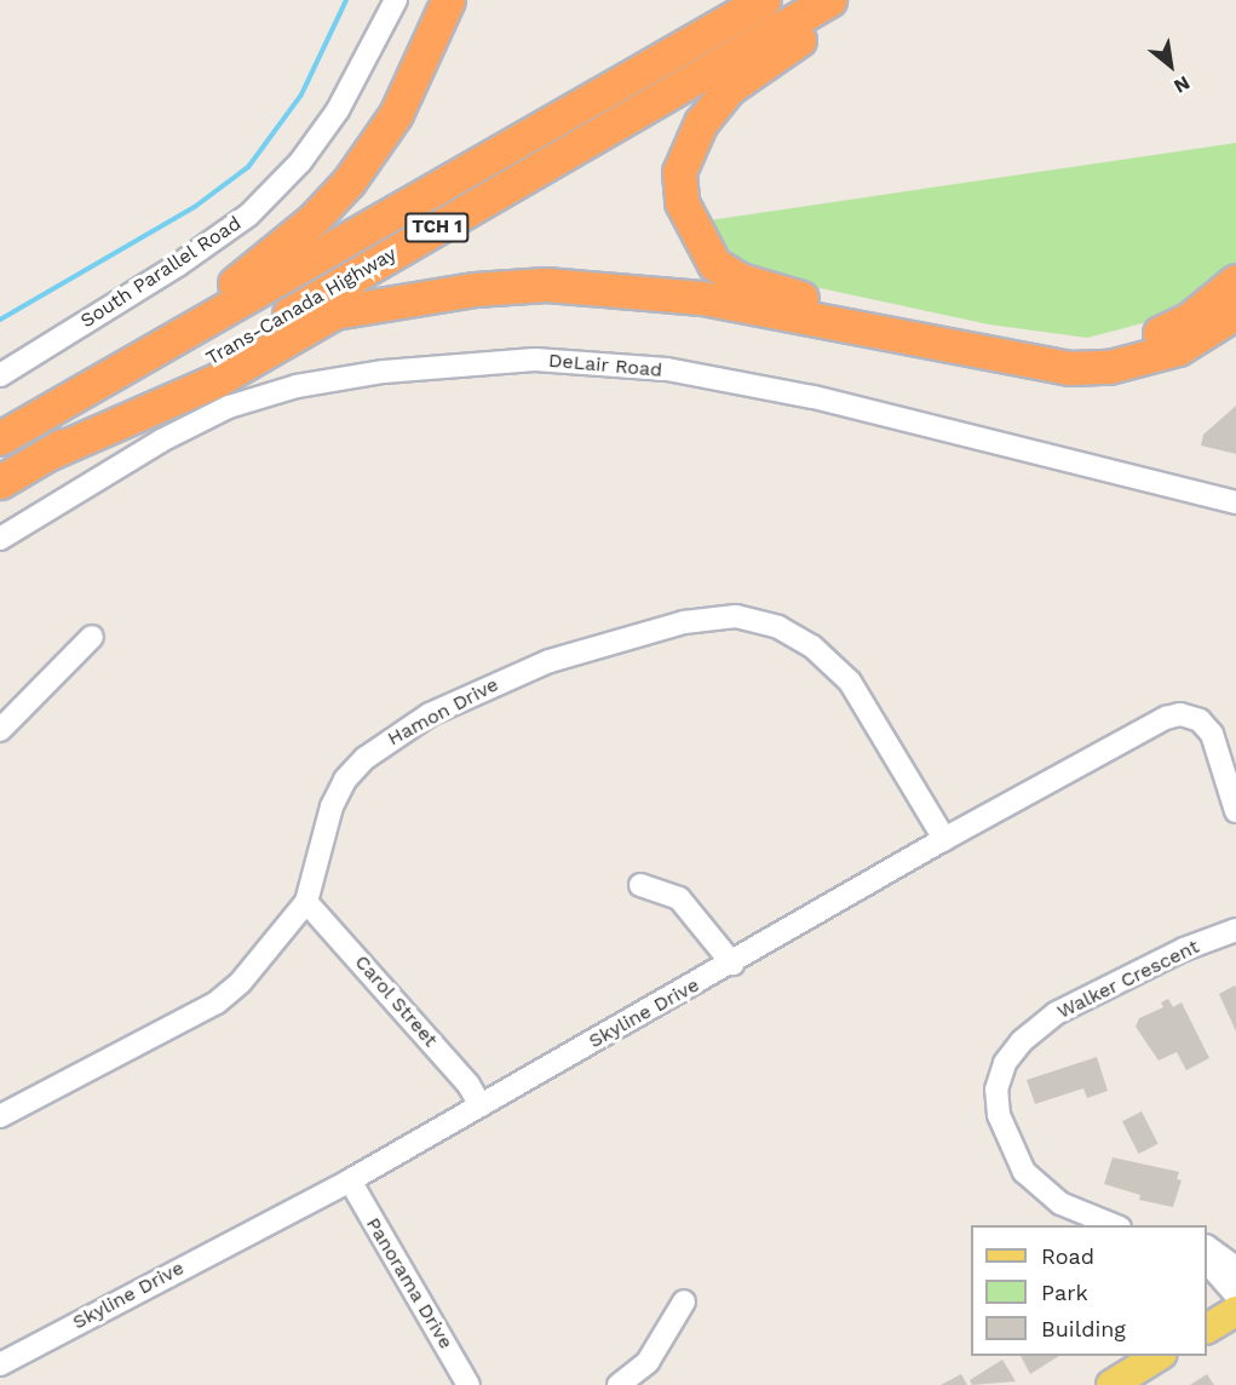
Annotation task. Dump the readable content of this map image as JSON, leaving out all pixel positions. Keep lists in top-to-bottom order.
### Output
{
  "streets": {
    "highway": ["TCH 1", "Trans-Canada Highway"],
    "street": [
      "South Parallel Road",
      "DeLair Road",
      "Hamon Drive",
      "Walker Crescent",
      "Carol Street",
      "Skyline Drive",
      "Panorama Drive"
    ]
  },
  "crossings": [
    ["Hamon Drive", "Carol Street"],
    ["Hamon Drive", "Skyline Drive"],
    ["Carol Street", "Skyline Drive"],
    ["Skyline Drive", "Panorama Drive"]
  ],
  "legend": ["Road", "Park", "Building"],
  "north": "bottom right"
}
